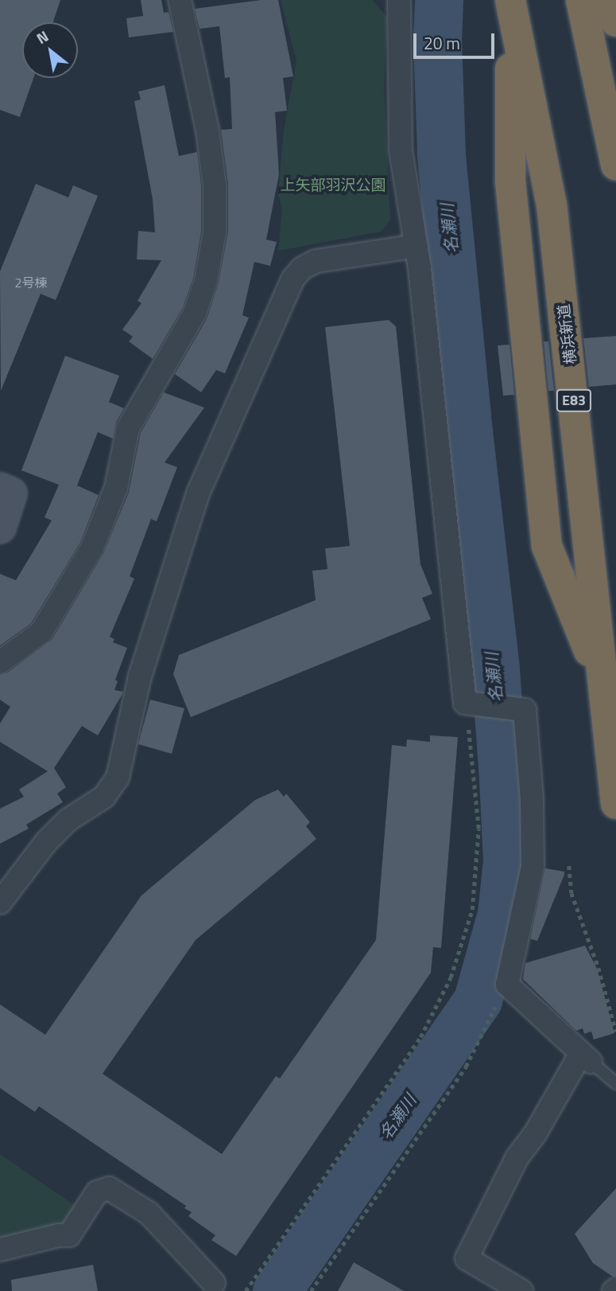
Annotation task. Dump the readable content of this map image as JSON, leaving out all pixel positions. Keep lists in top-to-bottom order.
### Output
{
  "streets": {
    "highway": ["横浜新道", "E83"]
  },
  "water": ["名瀬川"],
  "parks": ["上矢部羽沢公園"],
  "house_numbers": ["2号棟"],
  "scale_bar": "20 m",
  "north": "top left"
}
